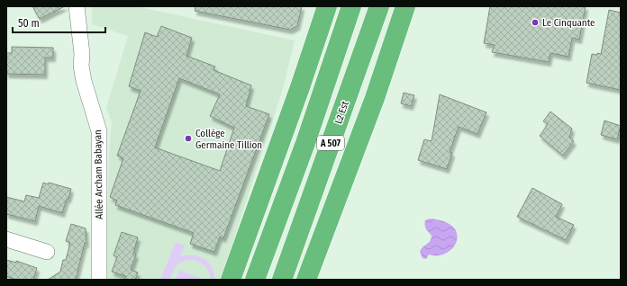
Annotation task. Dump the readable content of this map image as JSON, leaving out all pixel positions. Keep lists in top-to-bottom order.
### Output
{
  "streets": {
    "highway": ["L2 Est", "A 507"],
    "street": ["Allée Archam Babayan"]
  },
  "places": ["Le Cinquante", "Collège Germaine Tillion"],
  "scale_bar": "50 m"
}
